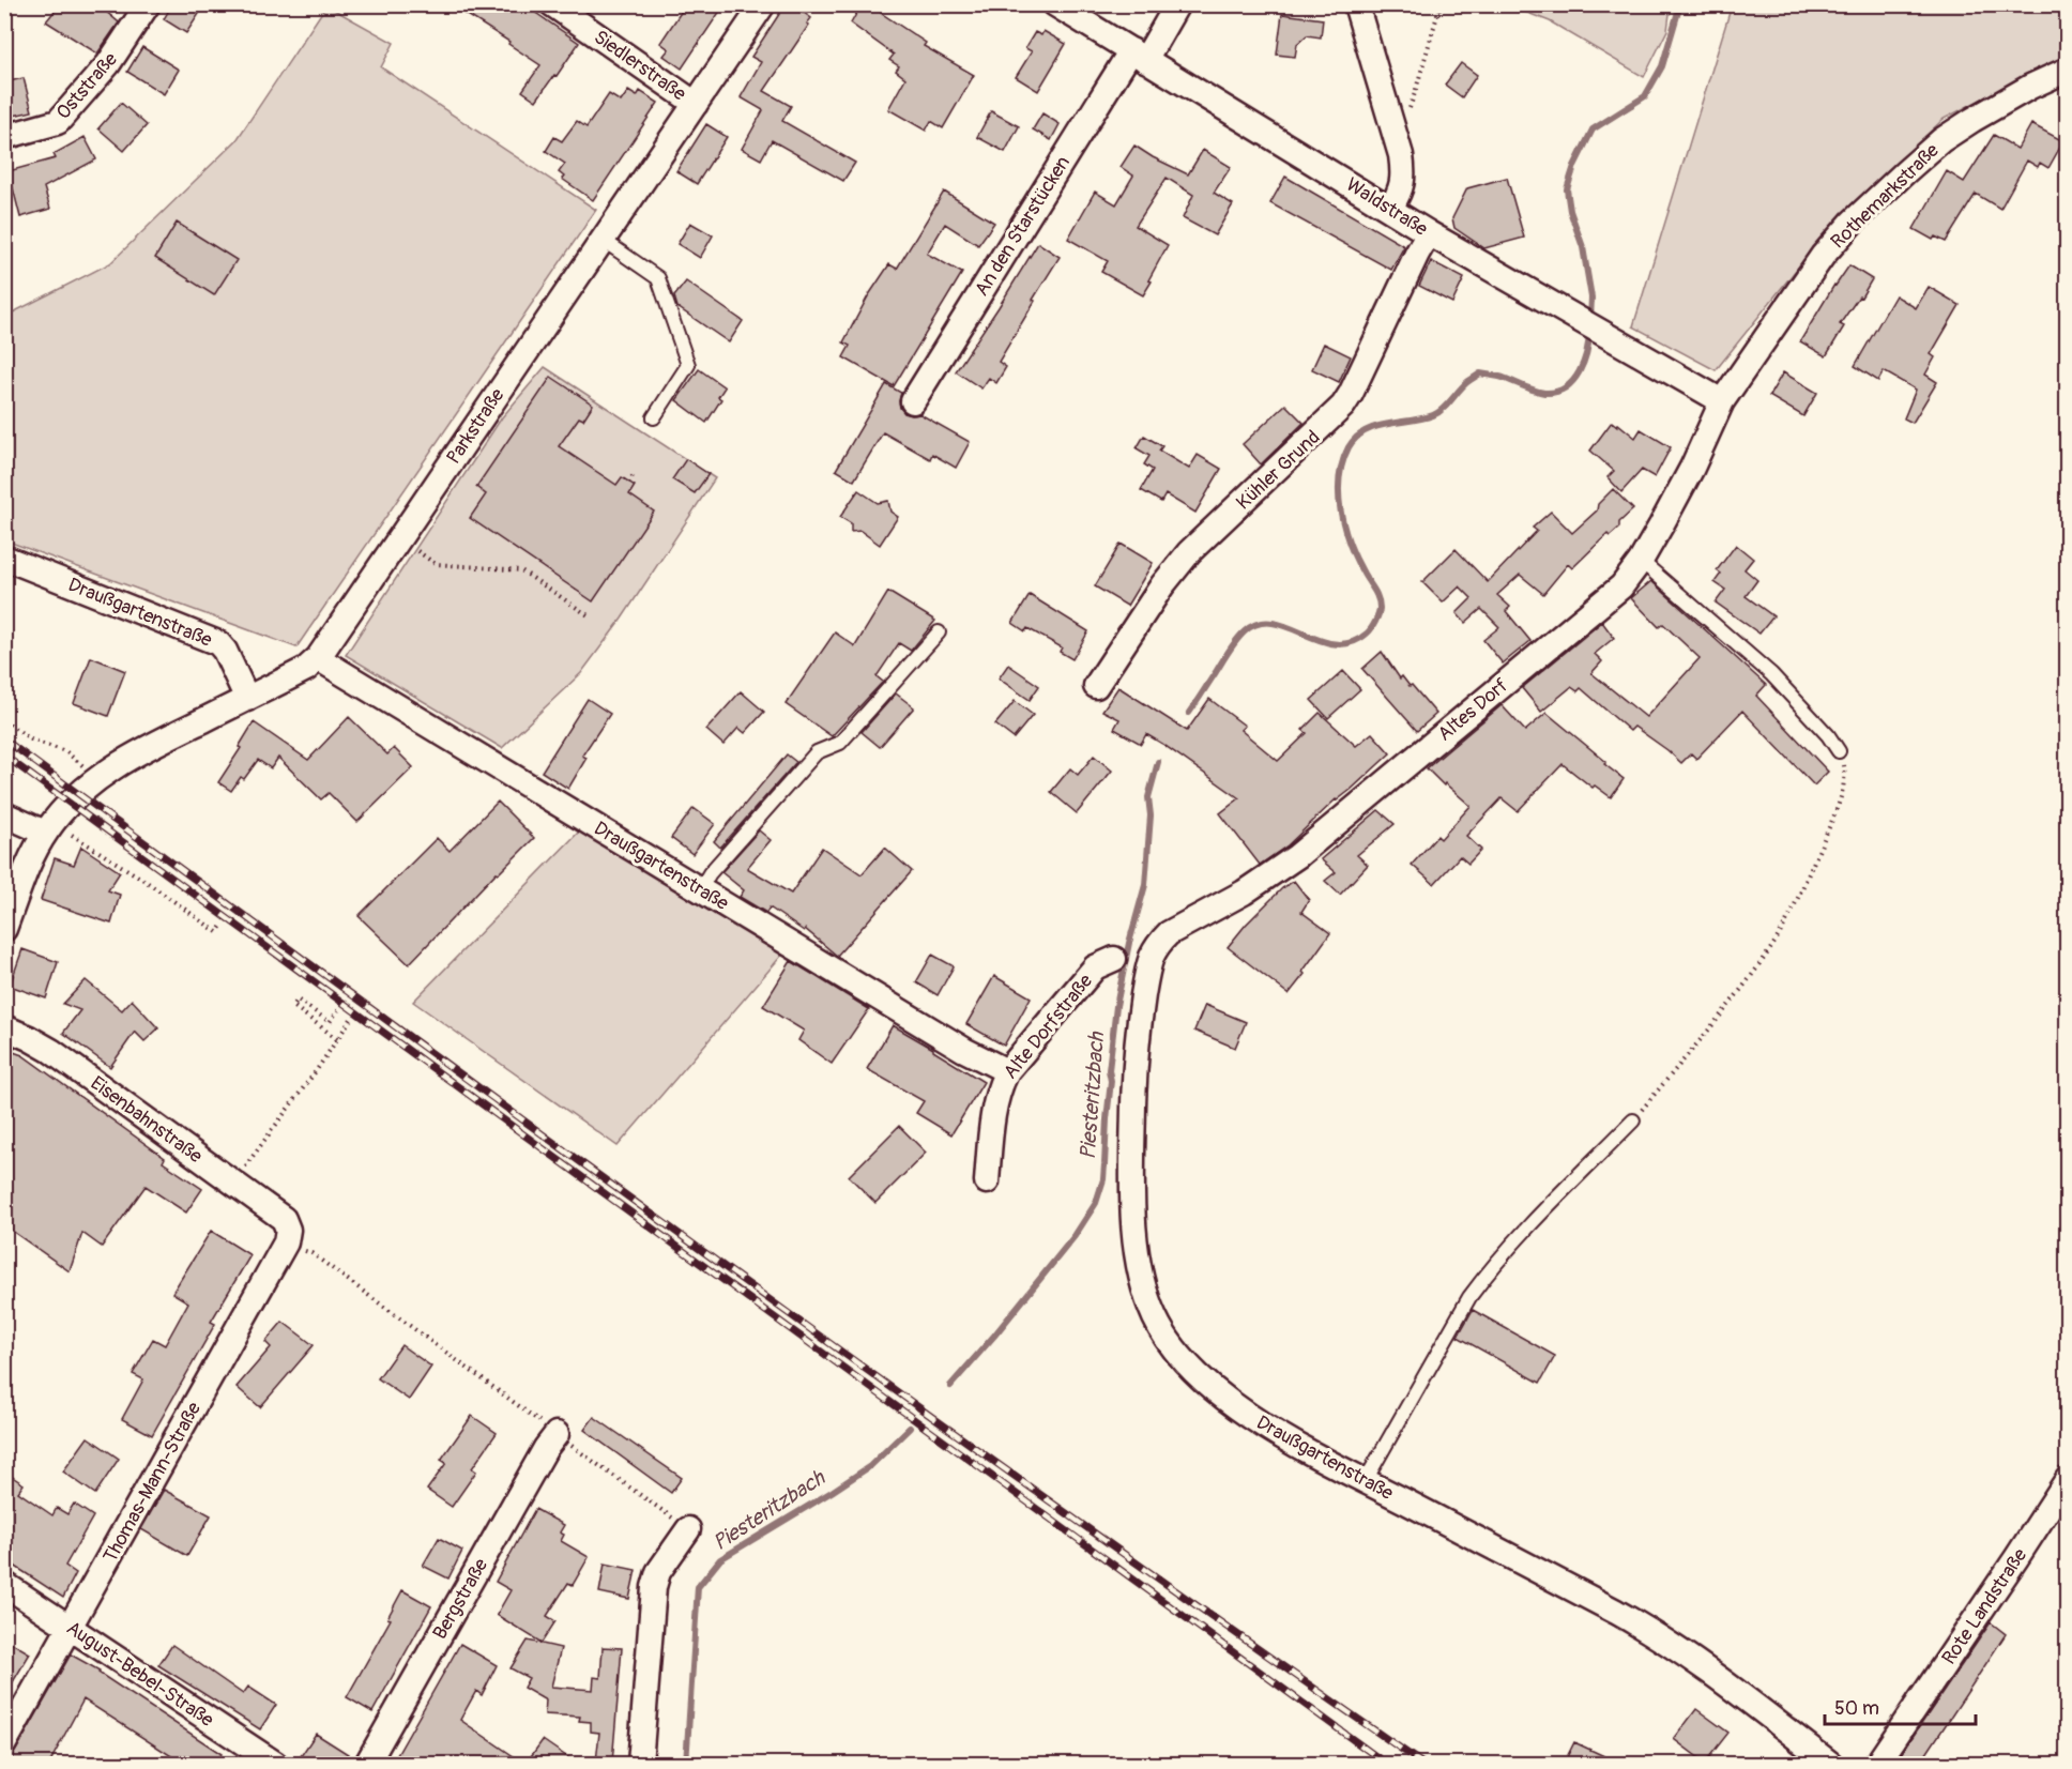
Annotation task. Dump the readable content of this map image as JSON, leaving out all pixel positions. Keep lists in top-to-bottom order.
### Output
{
  "streets": {
    "street": [
      "Siedlerstraße",
      "Oststraße",
      "Rothemarkstraße",
      "Waldstraße",
      "An den Starstücken",
      "Parkstraße",
      "Kühler Grund",
      "Draußgartenstraße",
      "Altes Dorf",
      "Alte Dorfstraße",
      "Eisenbahnstraße",
      "Thomas-Mann-Straße",
      "Bergstraße",
      "Rote Landstraße",
      "August-Bebel-Straße"
    ]
  },
  "crossings": [
    ["Siedlerstraße", "Parkstraße"],
    ["Rothemarkstraße", "Waldstraße"],
    ["Rothemarkstraße", "Altes Dorf"],
    ["Waldstraße", "An den Starstücken"],
    ["Waldstraße", "Kühler Grund"],
    ["Waldstraße", "Altes Dorf"],
    ["Parkstraße", "Draußgartenstraße"],
    ["Draußgartenstraße", "Altes Dorf"],
    ["Draußgartenstraße", "Alte Dorfstraße"],
    ["Eisenbahnstraße", "Thomas-Mann-Straße"],
    ["Thomas-Mann-Straße", "August-Bebel-Straße"]
  ],
  "water": ["Piesteritzbach"],
  "scale_bar": "50 m"
}
